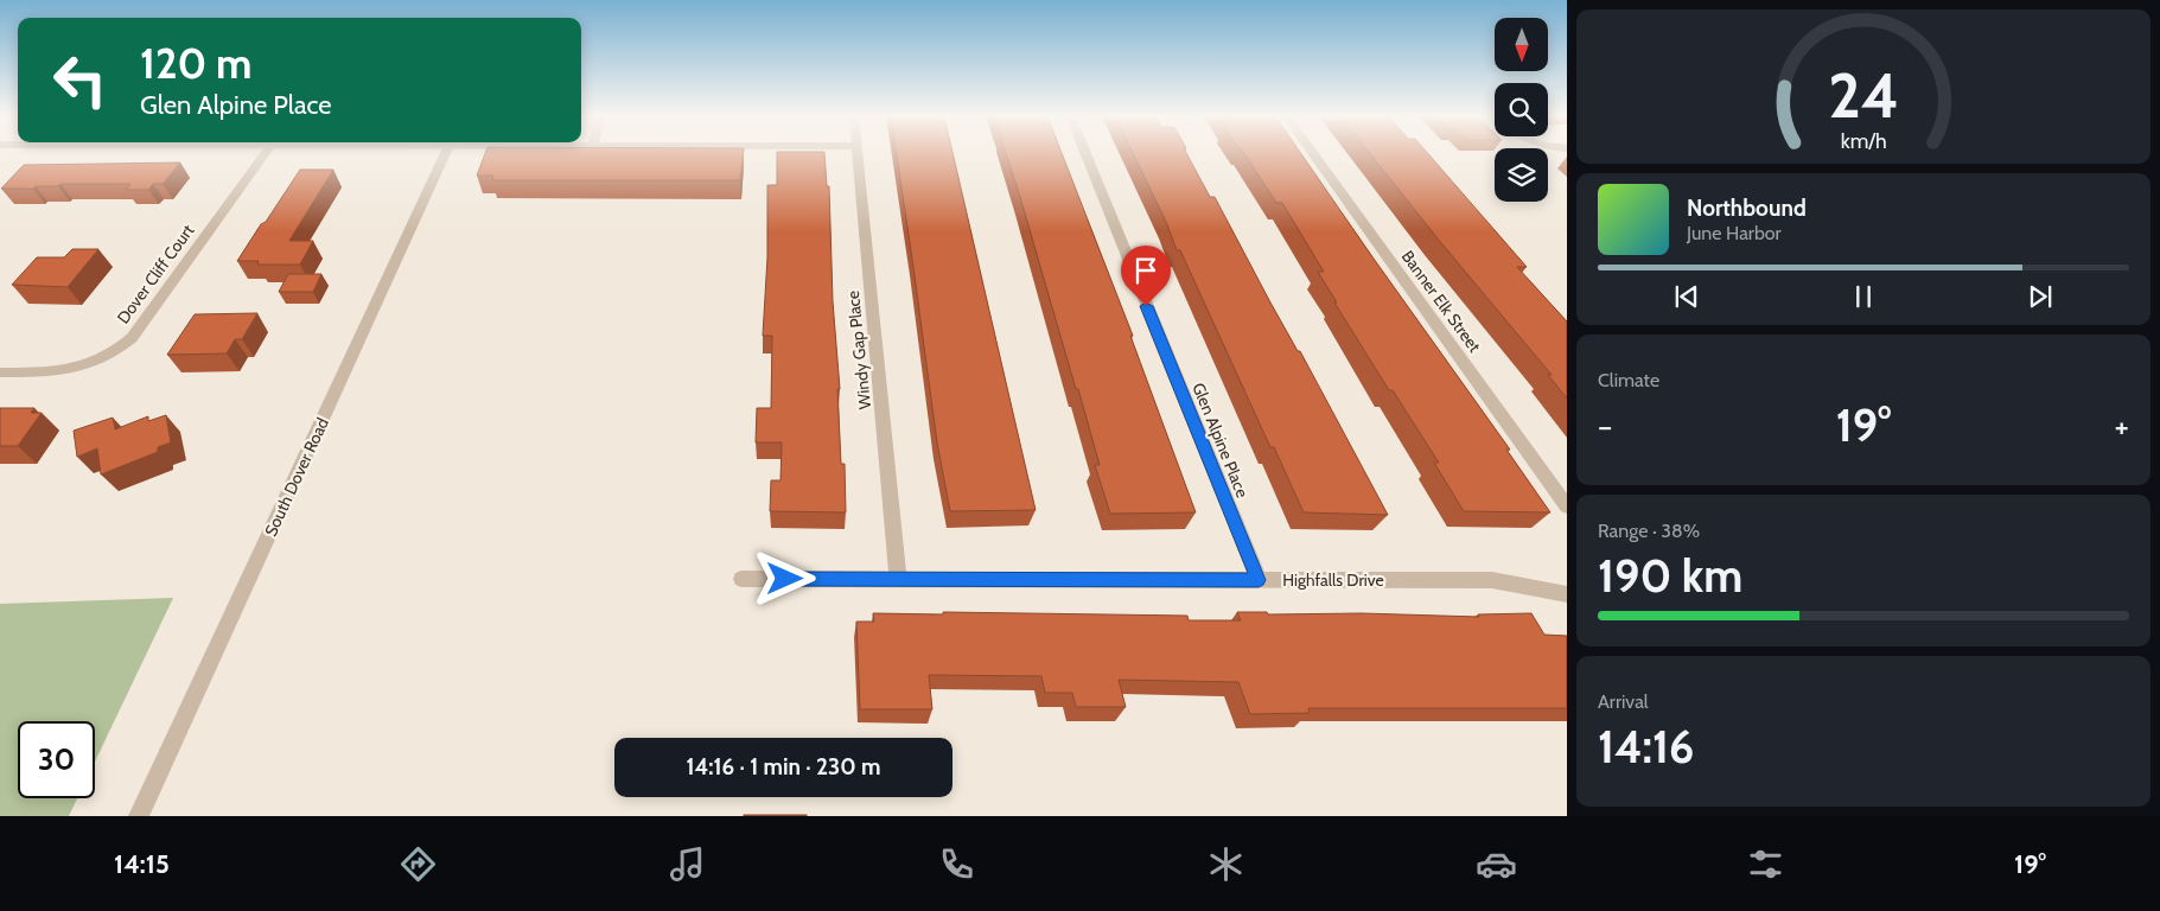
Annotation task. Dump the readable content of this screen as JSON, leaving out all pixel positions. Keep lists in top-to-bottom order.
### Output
{
  "streets": {
    "street": [
      "Dover Cliff Court",
      "Banner Elk Street",
      "Windy Gap Place",
      "Glen Alpine Place",
      "South Dover Road",
      "Highfalls Drive"
    ]
  },
  "crossings": [
    ["Windy Gap Place", "Highfalls Drive"],
    ["Glen Alpine Place", "Highfalls Drive"]
  ],
  "north": "bottom",
  "page": {
    "turn": ["120 m", "Glen Alpine Place"],
    "song": ["Northbound", "June Harbor"],
    "tile": [
      "Climate",
      ["Range · 38%", "190 km"],
      ["Arrival", "14:16"]
    ],
    "heat": ["−", "19°", "+"],
    "limit": "30",
    "trip": "14:16 · 1 min · 230 m",
    "tabs": ["14:15", "19°"],
    "gauge": ["24", "km/h"]
  }
}
